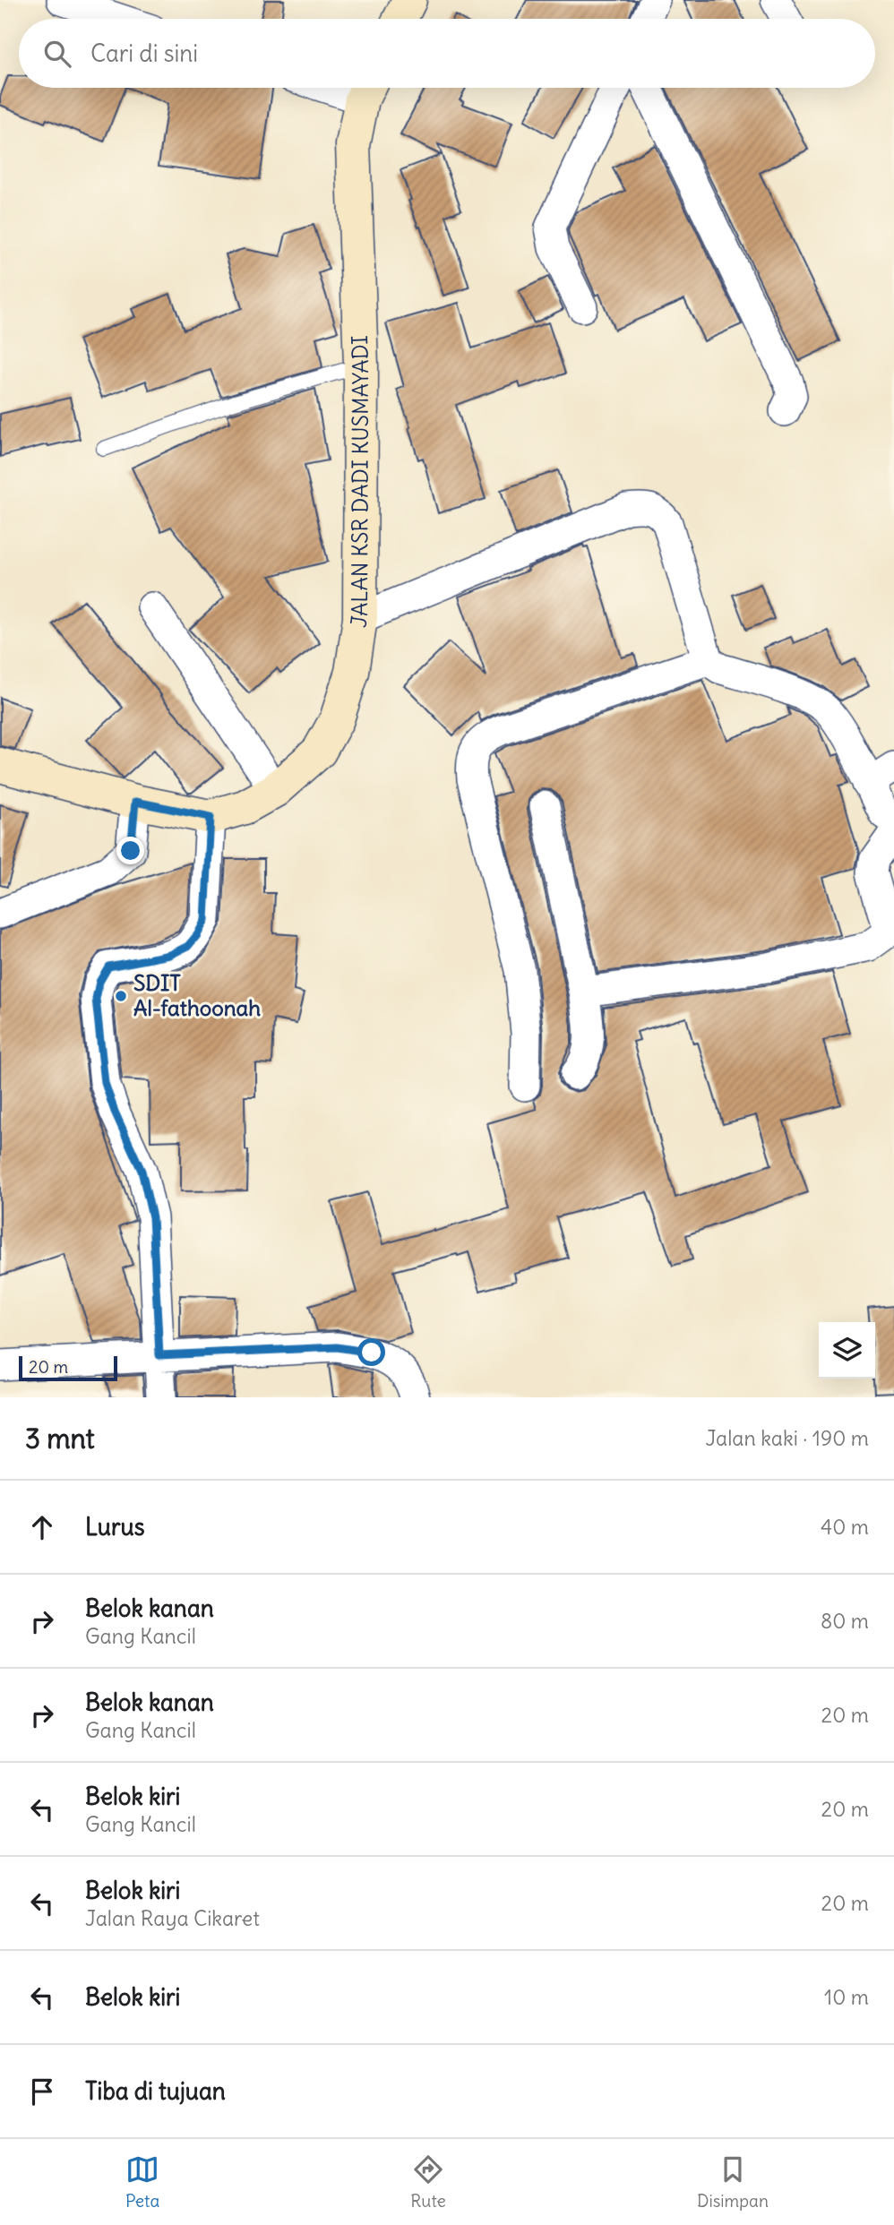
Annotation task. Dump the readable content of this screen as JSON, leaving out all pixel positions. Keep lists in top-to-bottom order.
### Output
{
  "streets": {
    "main road": ["JALAN KSR DADI KUSMAYADI"]
  },
  "places": ["SDIT Al-fathoonah"],
  "scale_bar": "20 m",
  "page": {
    "search": "Cari di sini",
    "scale": "20 m",
    "heading": ["3 mnt", "Jalan kaki · 190 m"],
    "list": [
      ["Lurus", "40 m"],
      ["Belok kanan", "Gang Kancil", "80 m"],
      ["Belok kanan", "Gang Kancil", "20 m"],
      ["Belok kiri", "Gang Kancil", "20 m"],
      ["Belok kiri", "Jalan Raya Cikaret", "20 m"],
      ["Belok kiri", "10 m"],
      "Tiba di tujuan"
    ],
    "nav": ["Peta", "Rute", "Disimpan"]
  }
}
